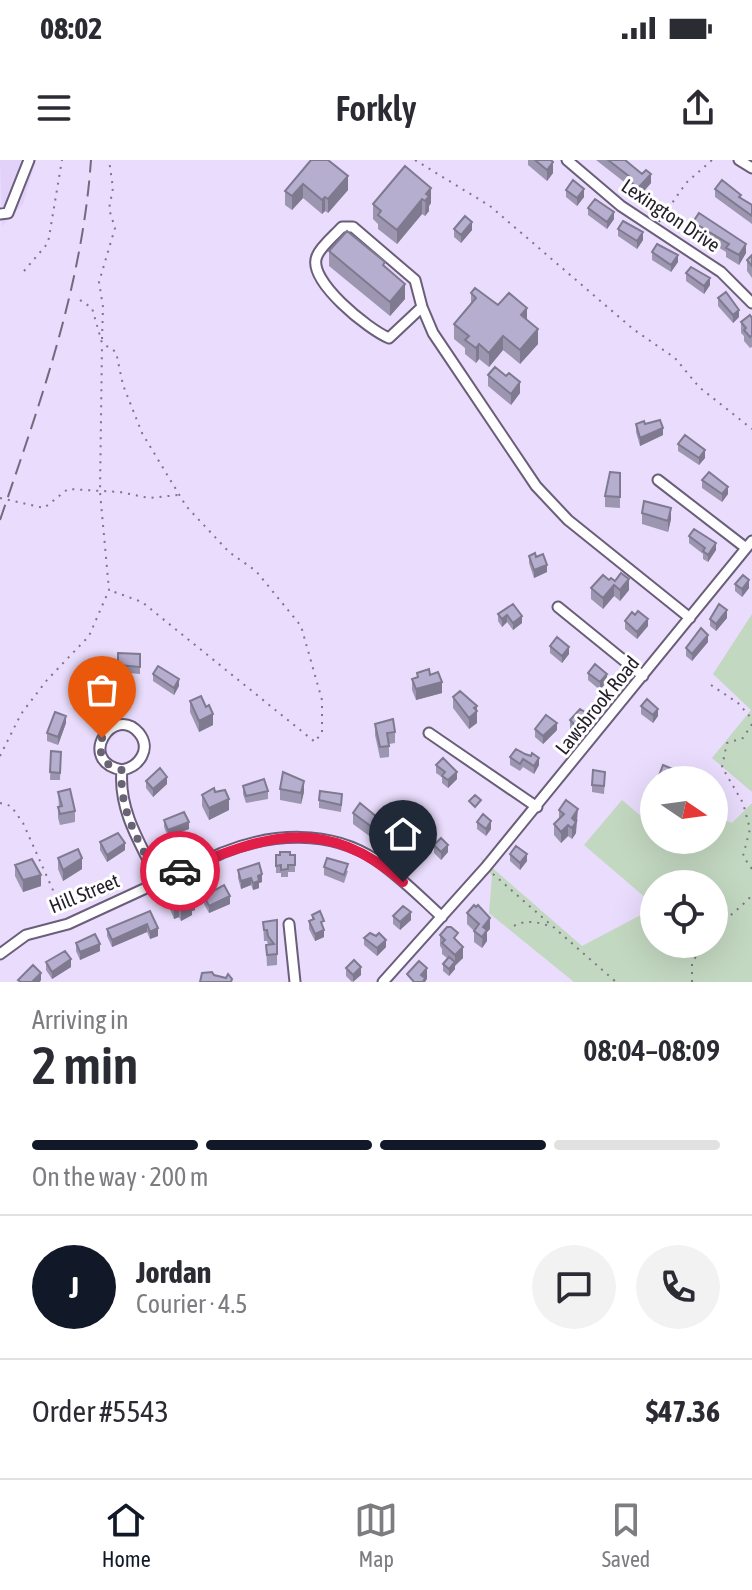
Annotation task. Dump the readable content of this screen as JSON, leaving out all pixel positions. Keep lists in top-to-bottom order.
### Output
{
  "streets": {
    "street": ["Lexington Drive", "Lawsbrook Road", "Hill Street"]
  },
  "crossings": [
    ["Lawsbrook Road", "Hill Street"]
  ],
  "north": "right",
  "page": {
    "status": "08:02",
    "header": "Forkly",
    "heading": ["2 min", "Arriving in", "08:04–08:09"],
    "panel": [
      "Jordan",
      "Courier · 4.5",
      "Order #5543",
      "$47.36"
    ],
    "bar": "On the way · 200 m",
    "round": "J",
    "tabs": ["Home", "Map", "Saved"]
  }
}
